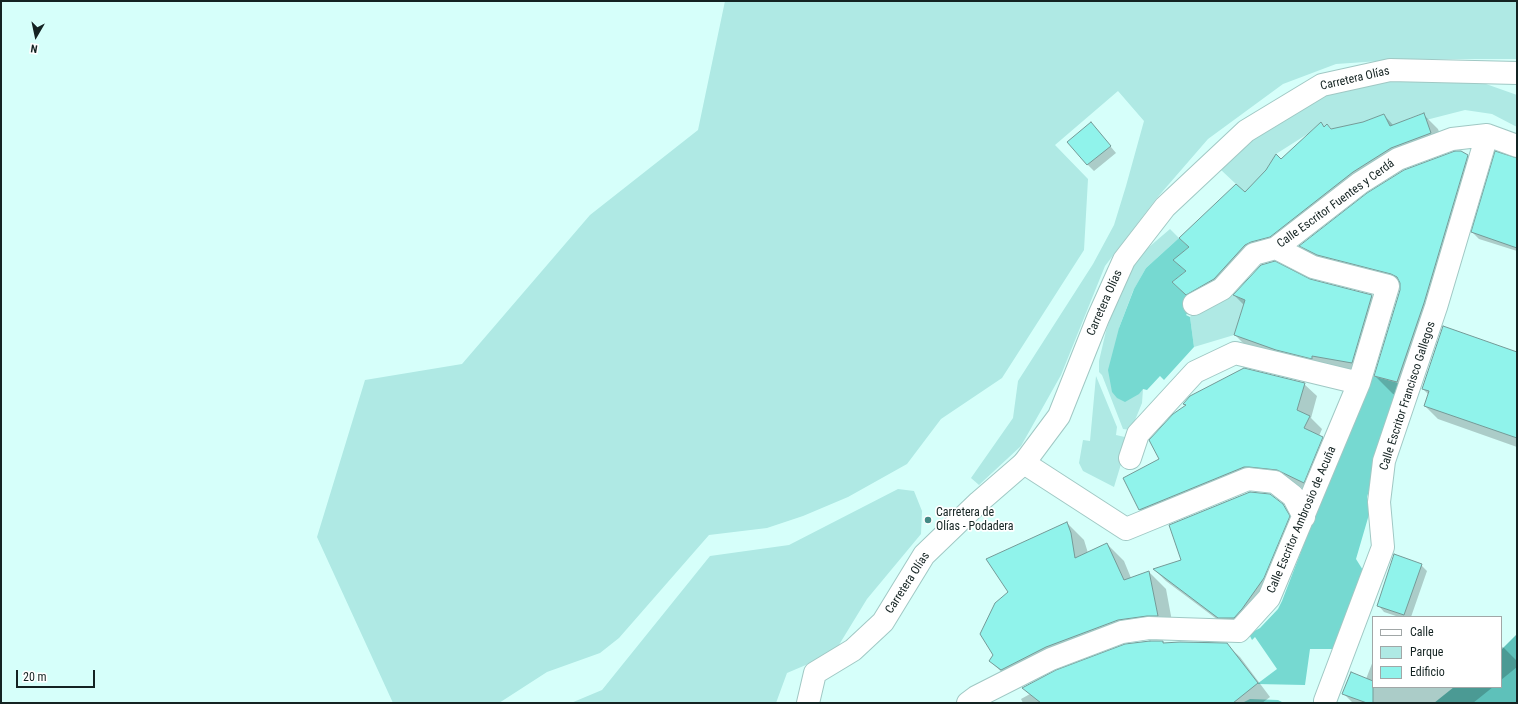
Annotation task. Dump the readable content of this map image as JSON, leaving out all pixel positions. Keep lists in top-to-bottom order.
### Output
{
  "streets": {
    "street": [
      "Carretera Olías",
      "Calle Escritor Fuentes y Cerdá",
      "Calle Escritor Francisco Gallegos",
      "Calle Escritor Ambrosio de Acuña"
    ]
  },
  "crossings": [
    ["Calle Escritor Fuentes y Cerdá", "Calle Escritor Francisco Gallegos"],
    ["Calle Escritor Fuentes y Cerdá", "Calle Escritor Ambrosio de Acuña"]
  ],
  "places": ["Carretera de Olías - Podadera"],
  "legend": ["Calle", "Parque", "Edificio"],
  "scale_bar": "20 m",
  "north": "bottom"
}
